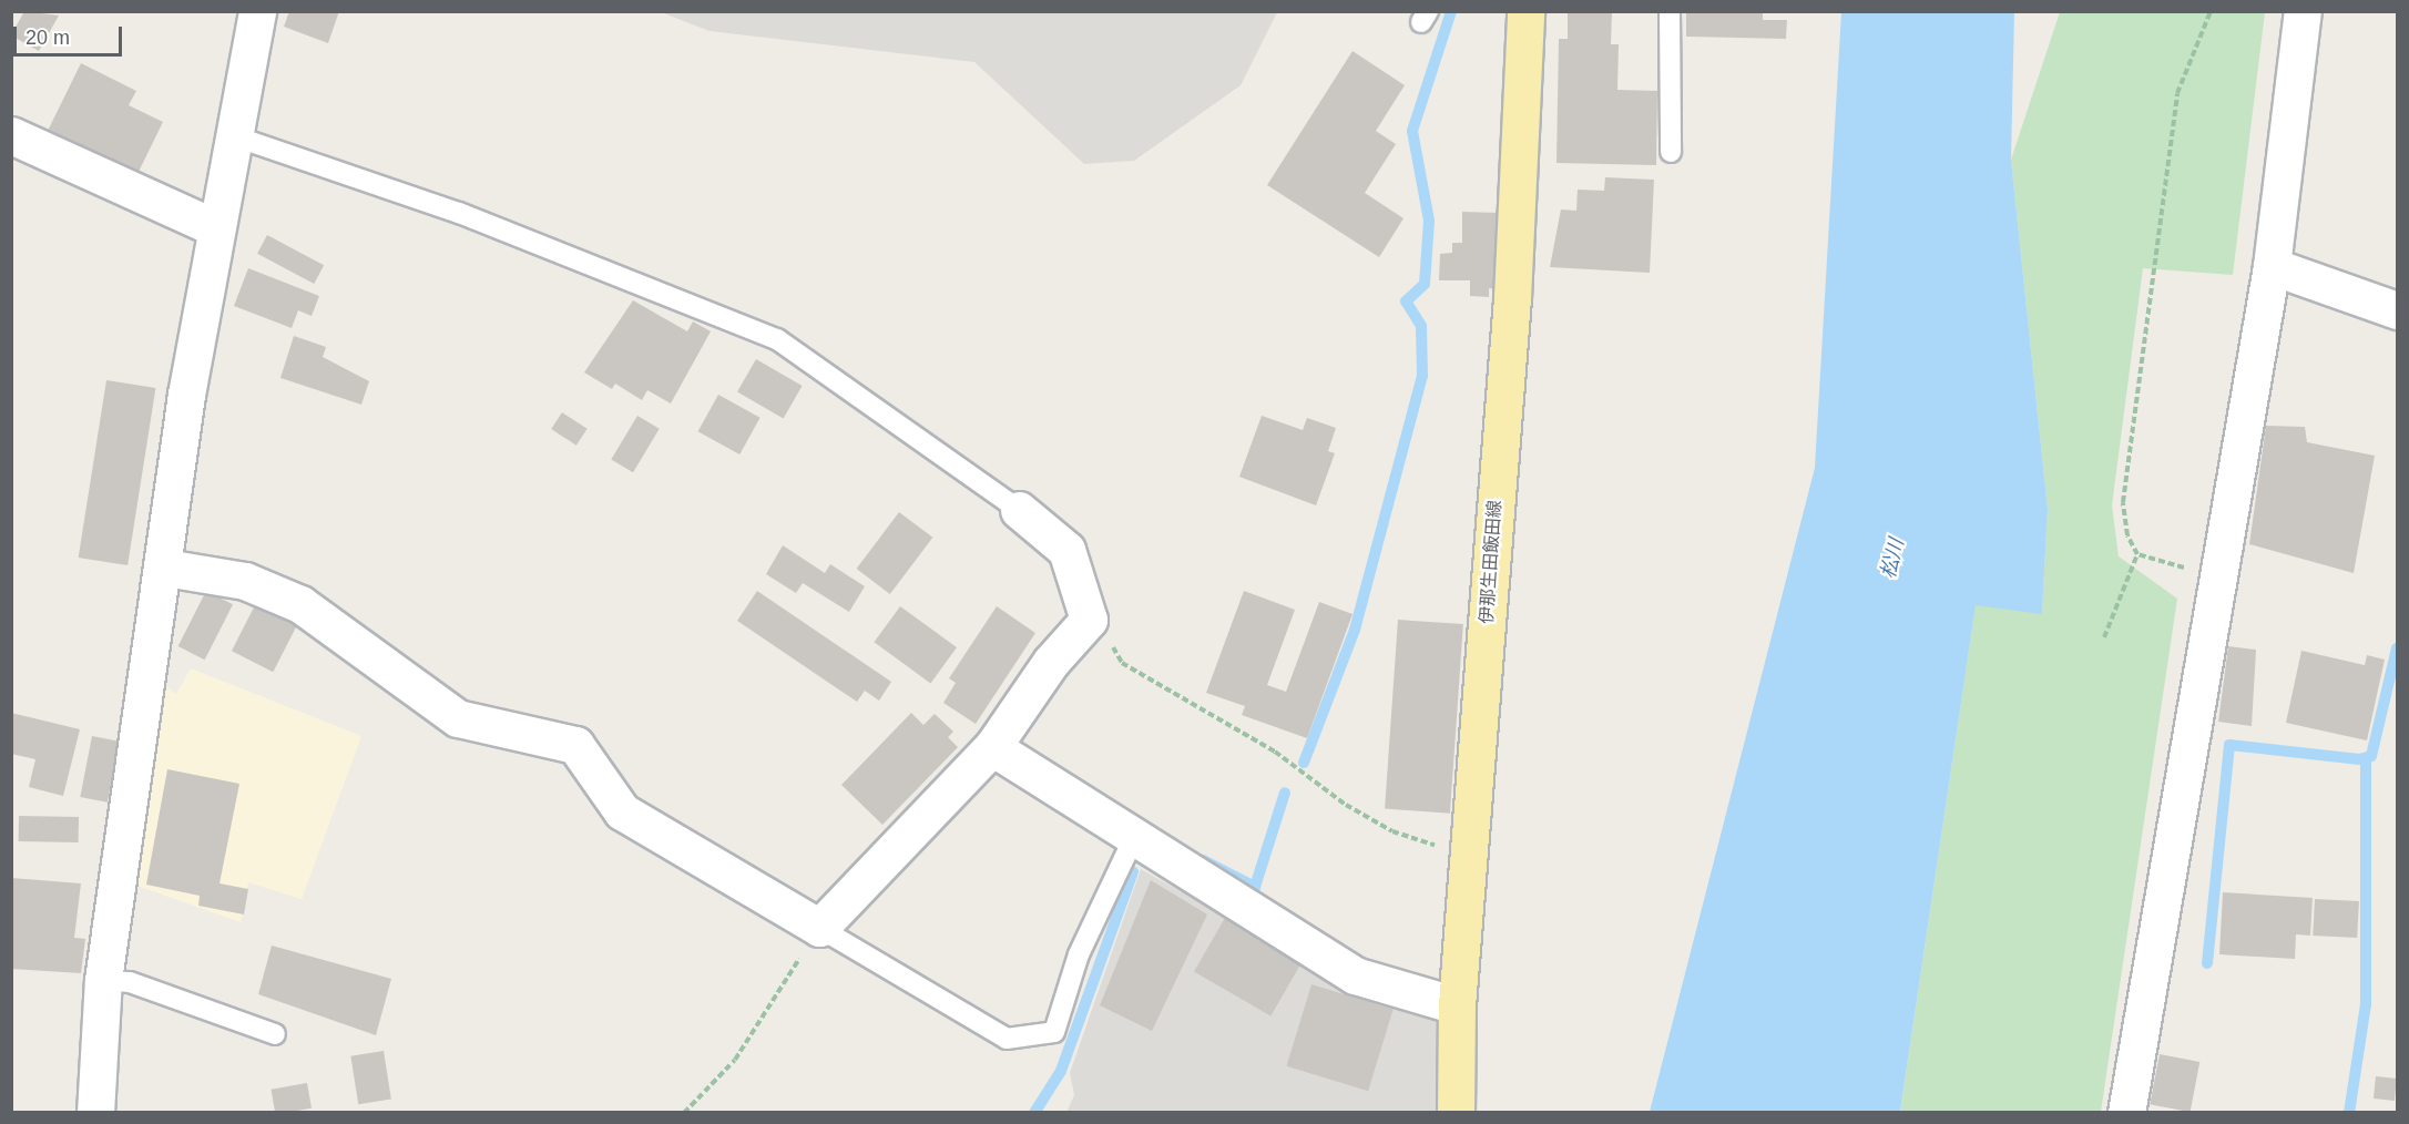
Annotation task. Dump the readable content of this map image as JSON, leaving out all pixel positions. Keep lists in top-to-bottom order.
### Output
{
  "streets": {
    "main road": ["伊那生田飯田線"]
  },
  "water": ["松川"],
  "scale_bar": "20 m"
}
